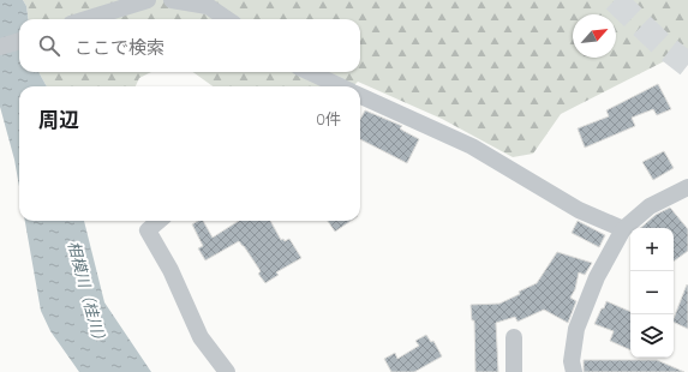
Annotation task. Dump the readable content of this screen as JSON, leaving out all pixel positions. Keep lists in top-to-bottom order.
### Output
{
  "water": ["相模川（桂川）"],
  "north": "top right",
  "page": {
    "search": "ここで検索",
    "heading": ["周辺", "0件"],
    "map_buttons": ["+", "−"]
  }
}
